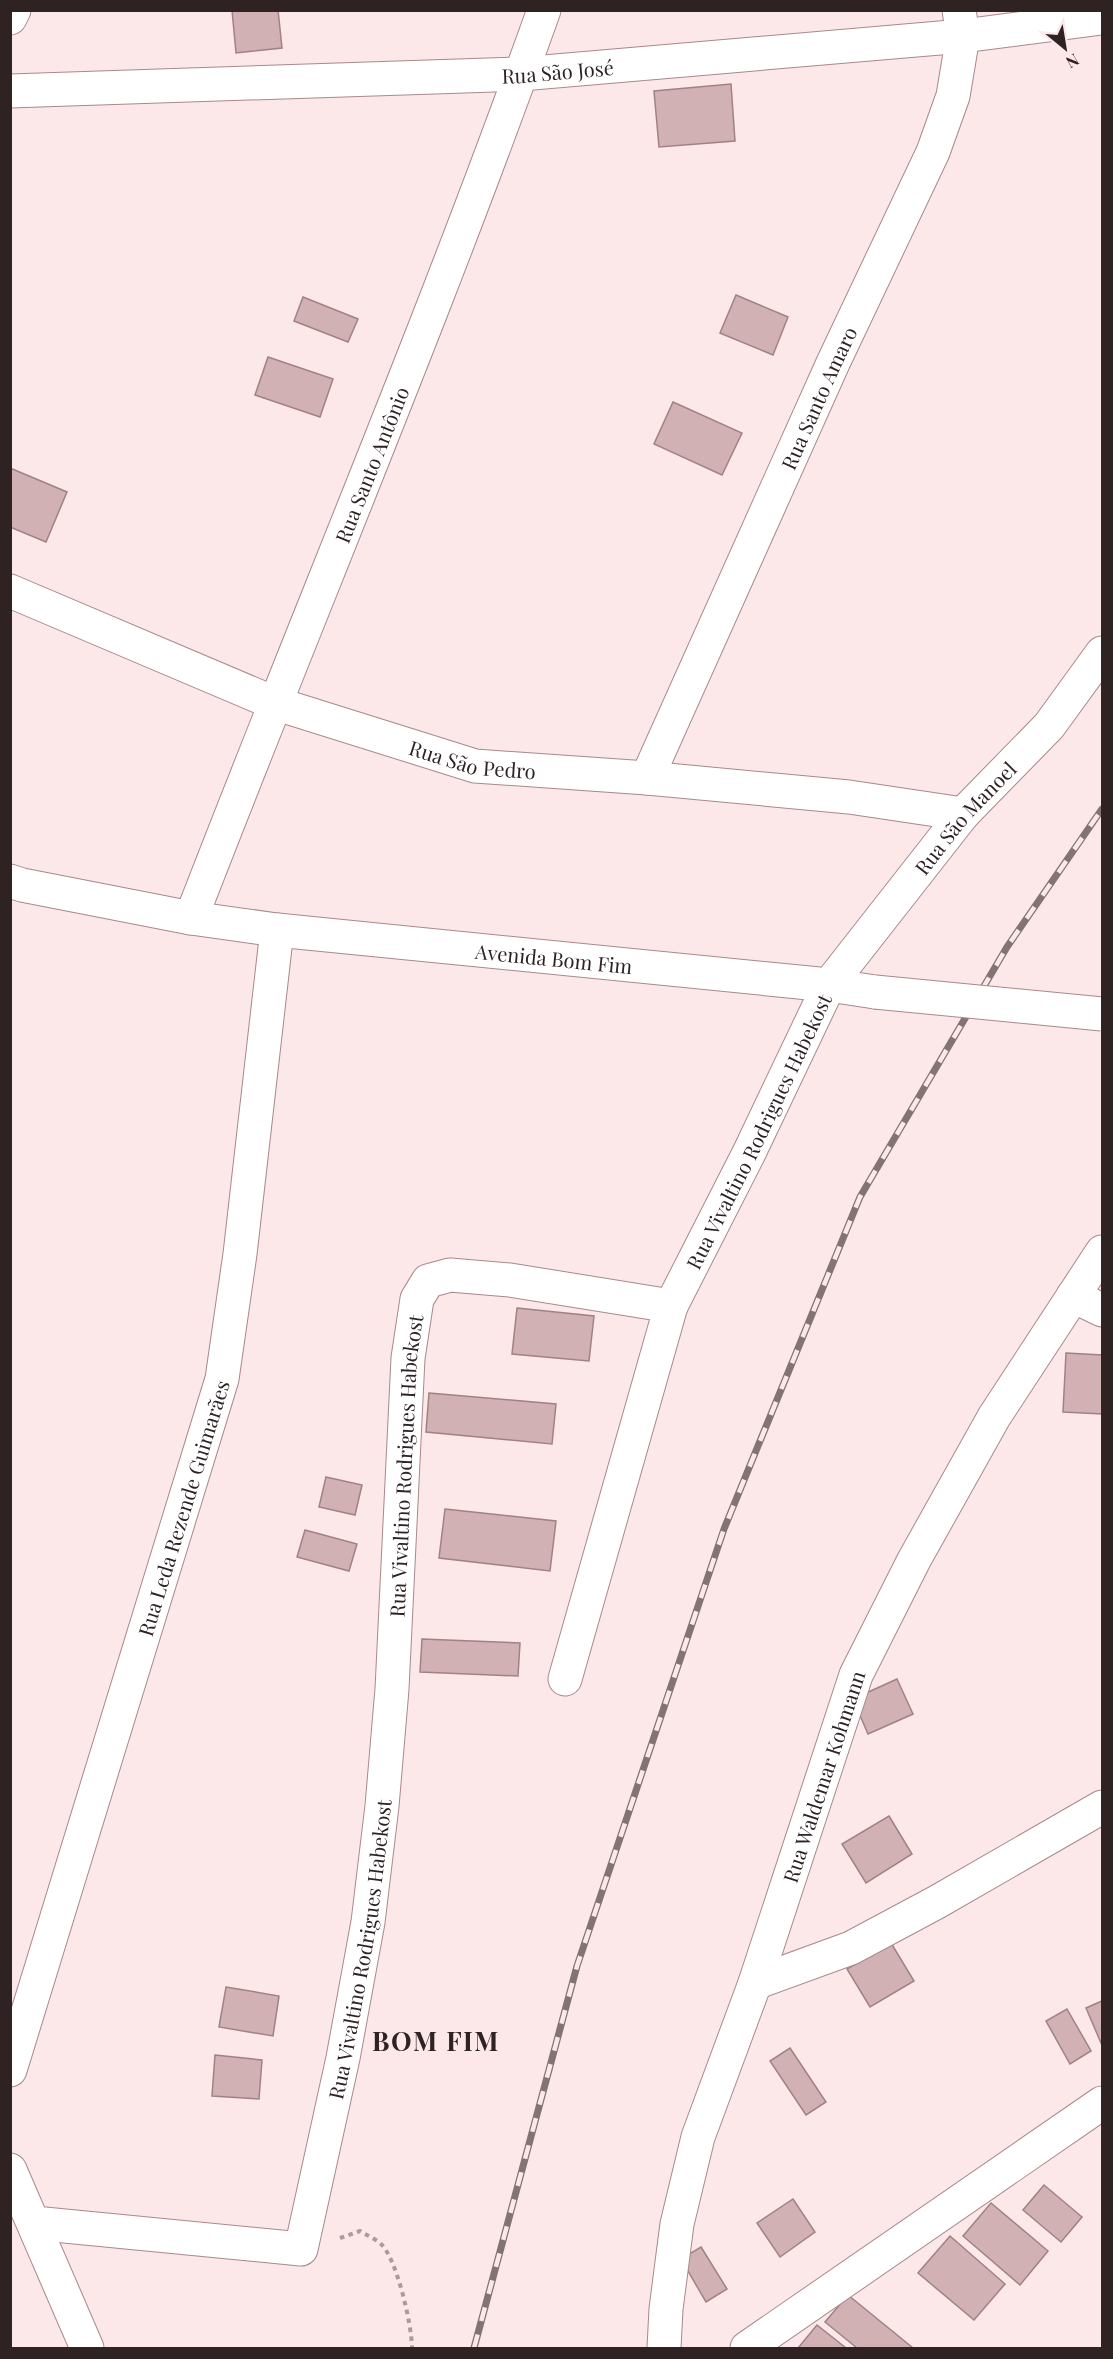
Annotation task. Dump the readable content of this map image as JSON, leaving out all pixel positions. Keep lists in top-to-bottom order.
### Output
{
  "streets": {
    "street": [
      "Rua São José",
      "Rua Santo Amaro",
      "Rua Santo Antônio",
      "Rua São Pedro",
      "Rua São Manoel",
      "Avenida Bom Fim",
      "Rua Vivaltino Rodrigues Habekost",
      "Rua Leda Rezende Guimarães",
      "Rua Waldemar Kohmann"
    ]
  },
  "crossings": [
    ["Rua São José", "Rua Santo Amaro"],
    ["Rua São José", "Rua Santo Antônio"],
    ["Rua Santo Amaro", "Rua São Pedro"],
    ["Rua Santo Antônio", "Rua São Pedro"],
    ["Rua Santo Antônio", "Avenida Bom Fim"],
    ["Rua São Pedro", "Rua São Manoel"],
    ["Rua São Manoel", "Avenida Bom Fim"],
    ["Rua São Manoel", "Rua Vivaltino Rodrigues Habekost"],
    ["Avenida Bom Fim", "Rua Vivaltino Rodrigues Habekost"],
    ["Avenida Bom Fim", "Rua Leda Rezende Guimarães"]
  ],
  "districts": ["BOM FIM"],
  "north": "bottom right"
}
